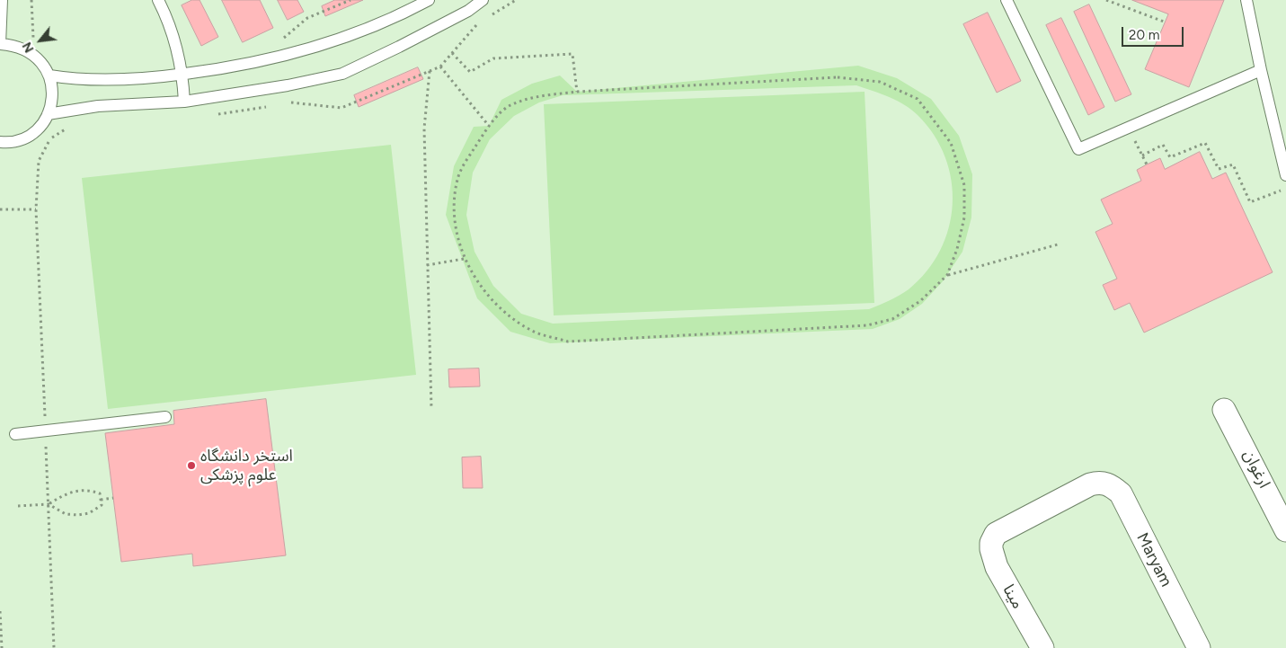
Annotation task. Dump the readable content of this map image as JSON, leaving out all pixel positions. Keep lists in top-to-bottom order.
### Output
{
  "streets": {
    "street": ["ارغوان", "Maryam", "مینا"]
  },
  "crossings": [
    ["Maryam", "مینا"]
  ],
  "places": ["استخر دانشگاه علوم پزشکی"],
  "scale_bar": "20 m",
  "north": "bottom left"
}
